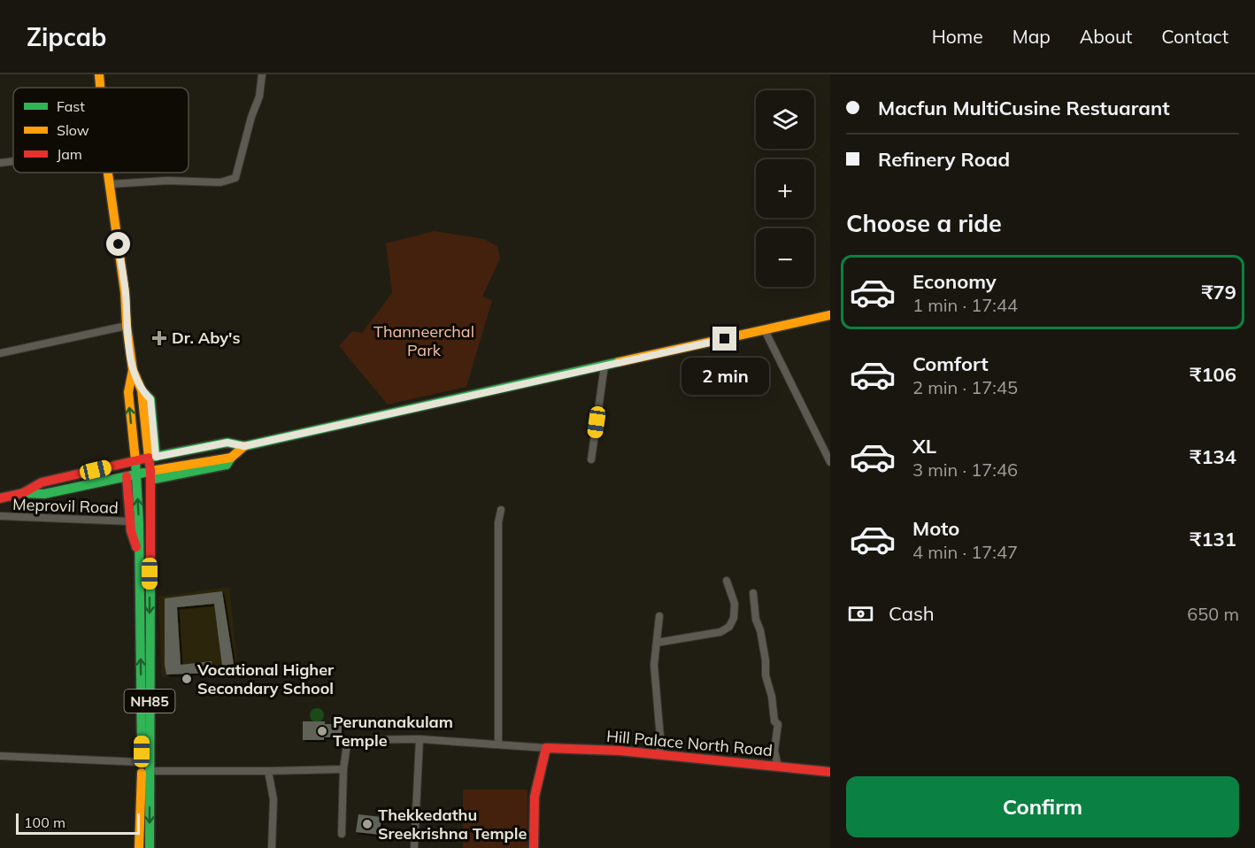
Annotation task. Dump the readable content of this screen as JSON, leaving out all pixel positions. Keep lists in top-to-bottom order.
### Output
{
  "streets": {
    "main road": ["NH85", "Hill Palace North Road"],
    "street": ["Meprovil Road"]
  },
  "parks": ["Thanneerchal Park"],
  "places": {
    "health": ["Dr. Aby's"],
    "other": ["Vocational Higher Secondary School", "Perunanakulam Temple", "Thekkedathu Sreekrishna Temple"]
  },
  "legend": ["Fast", "Slow", "Jam"],
  "scale_bar": "100 m",
  "page": {
    "header": "Zipcab",
    "nav": [
      "Home",
      "Map",
      "About",
      "Contact"
    ],
    "banner": ["Macfun MultiCusine Restuarant", "Refinery Road"],
    "map_buttons": ["+", "−"],
    "heading": "Choose a ride",
    "list": [
      {
        "name": "Economy",
        "note": "1 min · 17:44",
        "value": "₹79"
      },
      {
        "name": "Comfort",
        "note": "2 min · 17:45",
        "value": "₹106"
      },
      {
        "name": "XL",
        "note": "3 min · 17:46",
        "value": "₹134"
      },
      {
        "name": "Moto",
        "note": "4 min · 17:47",
        "value": "₹131"
      }
    ],
    "bubble": "2 min",
    "pay": ["Cash", "650 m"],
    "buttons": "Confirm",
    "scale": "100 m"
  }
}
